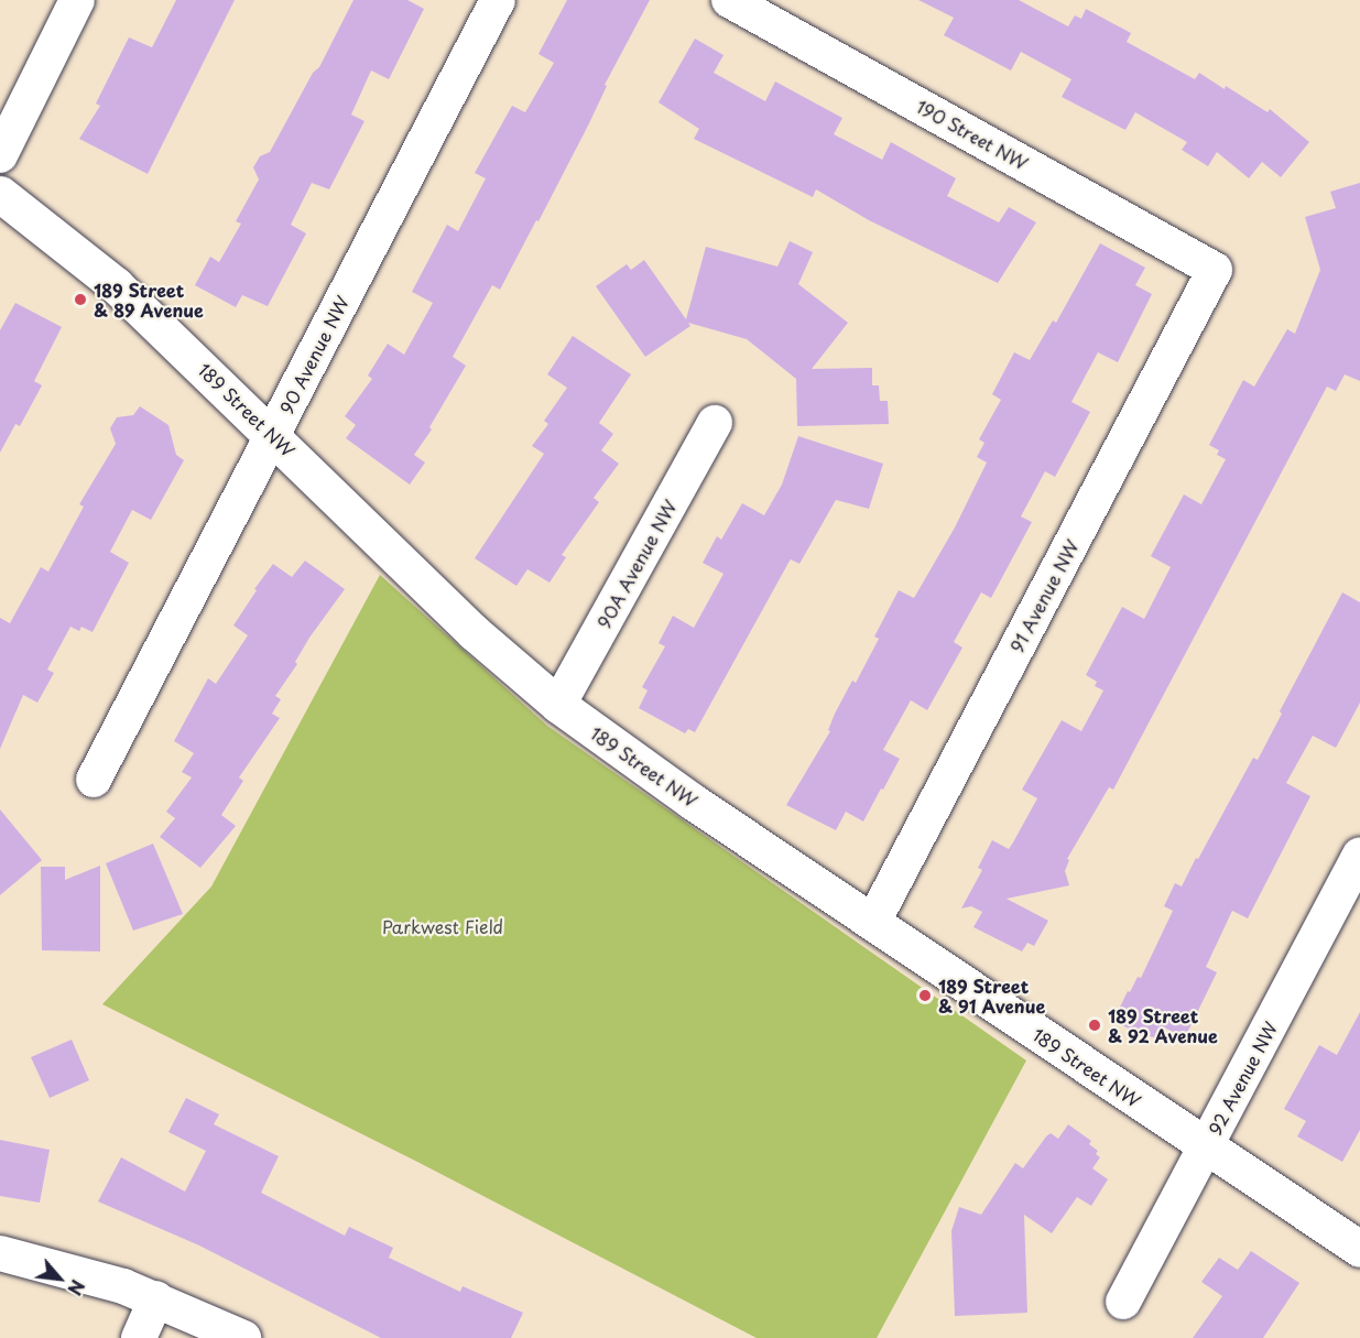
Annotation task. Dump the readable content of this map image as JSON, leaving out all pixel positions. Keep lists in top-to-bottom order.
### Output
{
  "streets": {
    "street": [
      "190 Street NW",
      "90 Avenue NW",
      "189 Street NW",
      "90A Avenue NW",
      "91 Avenue NW",
      "92 Avenue NW"
    ]
  },
  "crossings": [
    ["190 Street NW", "91 Avenue NW"],
    ["90 Avenue NW", "189 Street NW"],
    ["189 Street NW", "90A Avenue NW"],
    ["189 Street NW", "91 Avenue NW"],
    ["189 Street NW", "92 Avenue NW"]
  ],
  "parks": ["Parkwest Field"],
  "places": ["189 Street & 89 Avenue", "189 Street & 91 Avenue", "189 Street & 92 Avenue"],
  "north": "bottom right"
}
